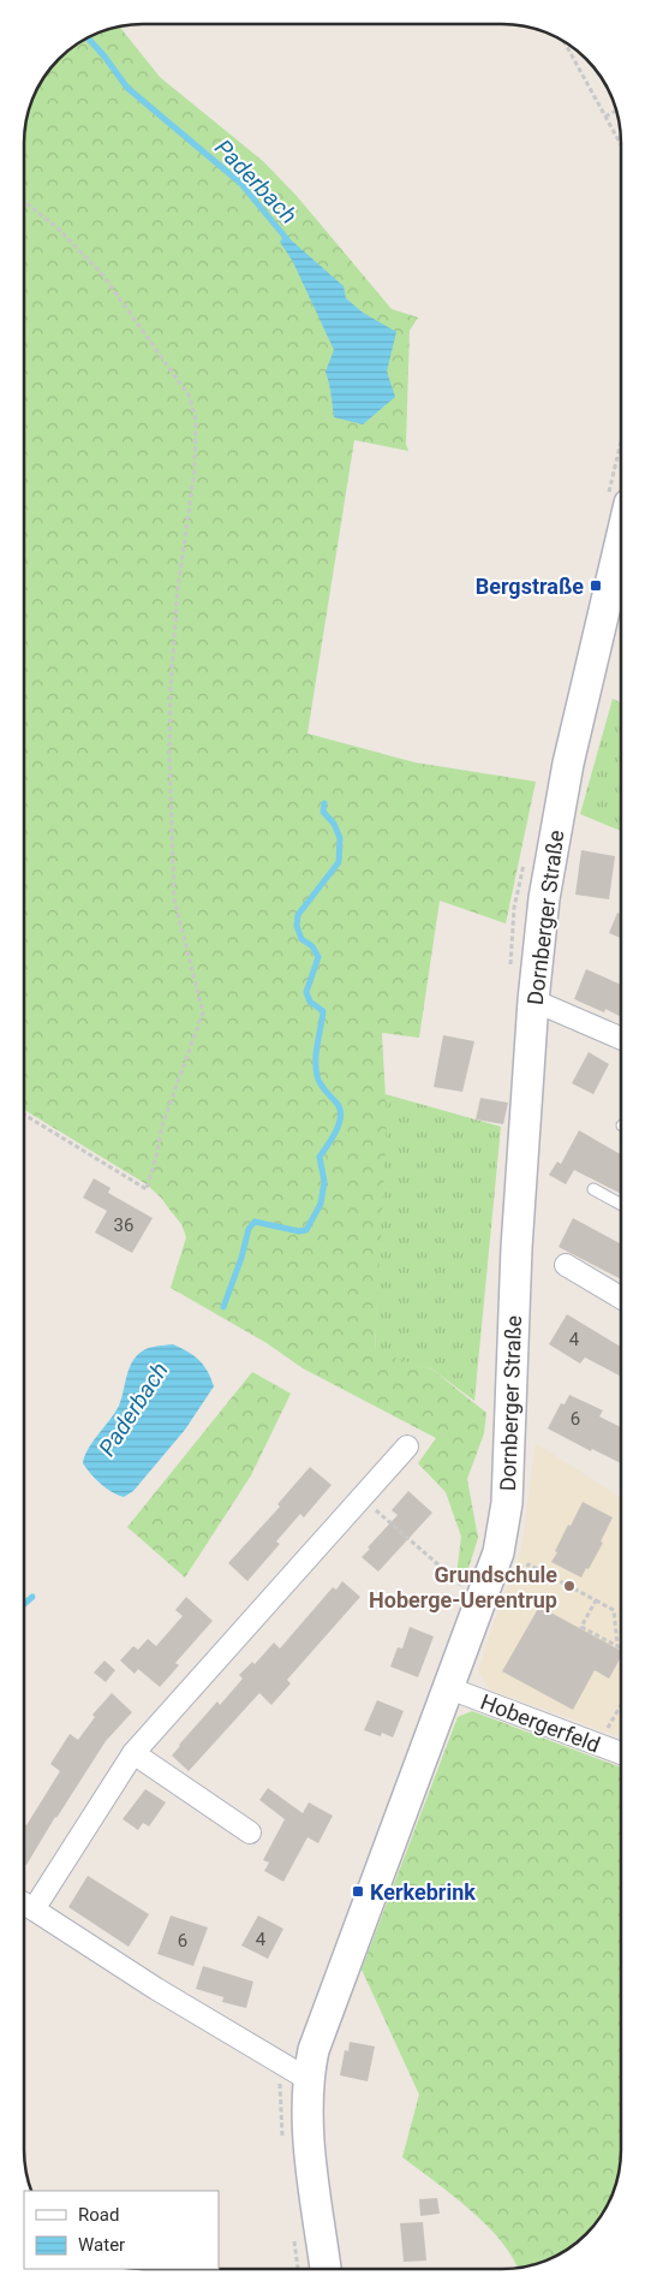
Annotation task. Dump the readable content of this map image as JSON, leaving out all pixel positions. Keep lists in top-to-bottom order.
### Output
{
  "streets": {
    "street": ["Dornberger Straße", "Hobergerfeld"]
  },
  "crossings": [
    ["Dornberger Straße", "Hobergerfeld"]
  ],
  "water": ["Paderbach"],
  "places": {
    "transit": ["Bergstraße", "Kerkebrink"],
    "other": ["Grundschule Hoberge-Uerentrup"]
  },
  "house_numbers": [
    "36",
    "4",
    "6",
    "4",
    "6"
  ],
  "legend": ["Road", "Water"]
}
